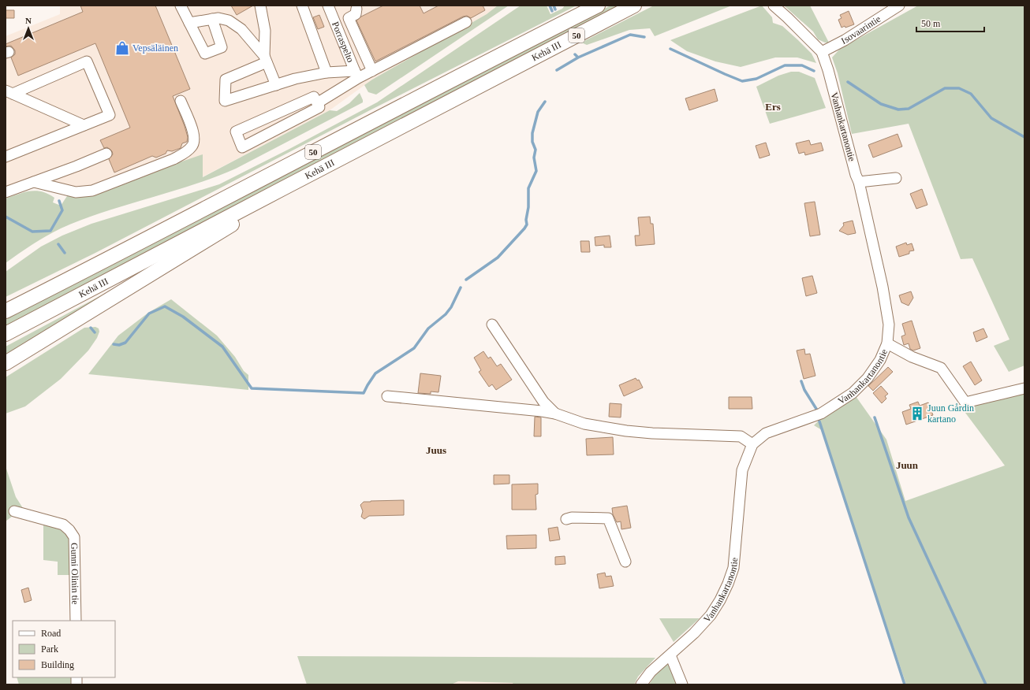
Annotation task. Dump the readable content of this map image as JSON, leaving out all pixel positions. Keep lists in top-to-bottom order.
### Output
{
  "streets": {
    "highway": ["50", "Kehä III"],
    "street": [
      "Isovaarintie",
      "Porraspelto",
      "Vanhankartanontie",
      "Gunni Olinin tie"
    ]
  },
  "crossings": [
    ["Isovaarintie", "Vanhankartanontie"]
  ],
  "districts": ["Ers", "Juus", "Juun"],
  "places": {
    "shop": ["Vepsäläinen"],
    "building": ["Juun Gårdin kartano"]
  },
  "legend": ["Road", "Park", "Building"],
  "scale_bar": "50 m",
  "north": "top"
}
